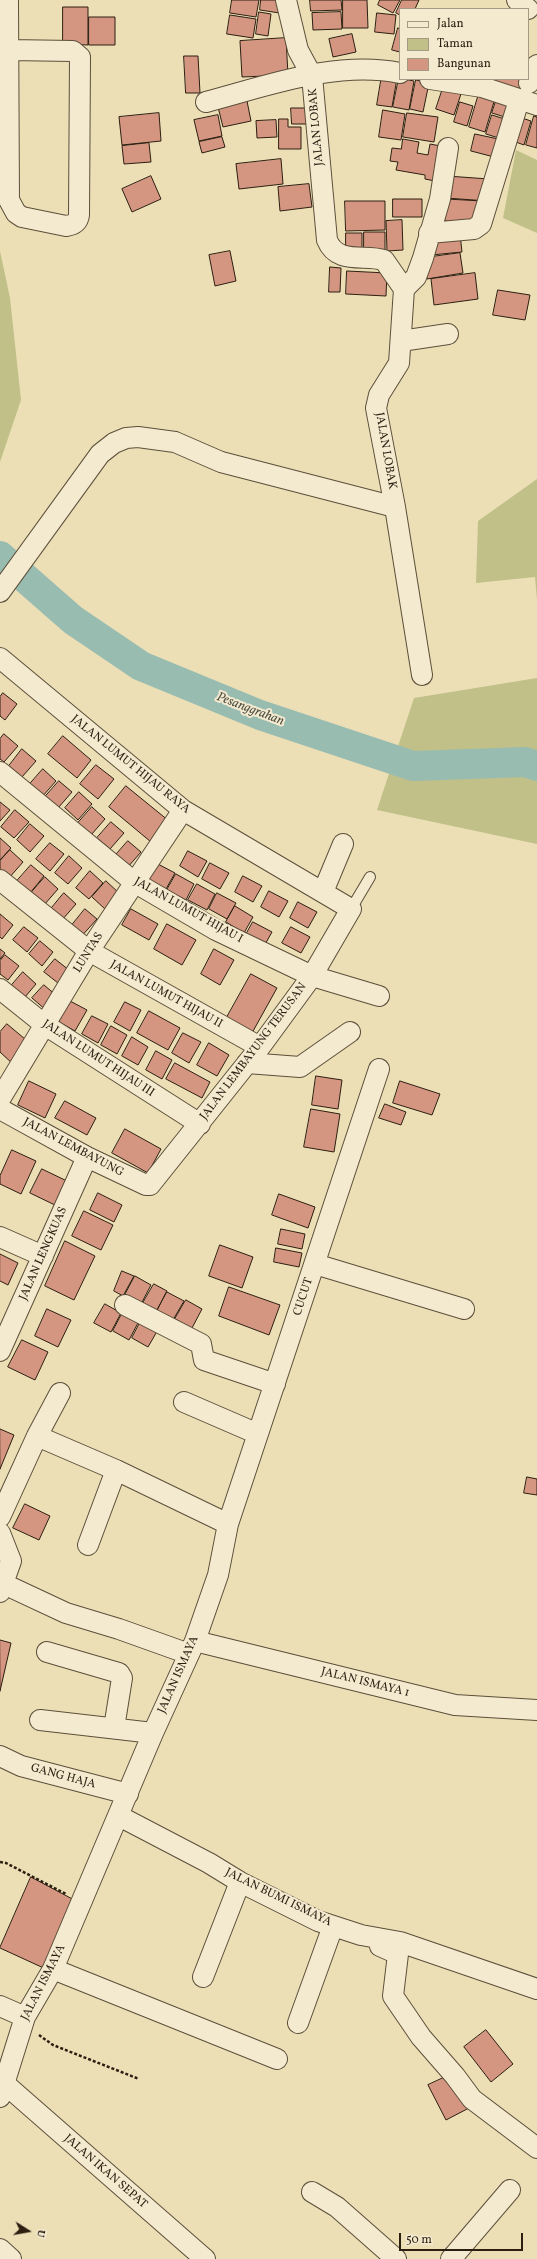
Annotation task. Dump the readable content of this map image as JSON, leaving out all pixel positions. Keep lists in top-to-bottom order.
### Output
{
  "streets": {
    "street": [
      "JALAN LOBAK",
      "JALAN LUMUT HIJAU RAYA",
      "JALAN LUMUT HIJAU I",
      "LUNTAS",
      "JALAN LUMUT HIJAU II",
      "JALAN LEMBAYUNG TERUSAN",
      "JALAN LUMUT HIJAU III",
      "JALAN LEMBAYUNG",
      "JALAN LENGKUAS",
      "CUCUT",
      "JALAN ISMAYA",
      "JALAN ISMAYA 1",
      "GANG HAJA",
      "JALAN BUMI ISMAYA",
      "JALAN IKAN SEPAT"
    ]
  },
  "crossings": [
    ["JALAN LUMUT HIJAU RAYA", "LUNTAS"],
    ["JALAN LUMUT HIJAU RAYA", "JALAN LEMBAYUNG TERUSAN"],
    ["JALAN LUMUT HIJAU I", "LUNTAS"],
    ["JALAN LUMUT HIJAU I", "JALAN LEMBAYUNG TERUSAN"],
    ["LUNTAS", "JALAN LUMUT HIJAU II"],
    ["LUNTAS", "JALAN LUMUT HIJAU III"],
    ["JALAN LUMUT HIJAU II", "JALAN LEMBAYUNG TERUSAN"],
    ["JALAN LEMBAYUNG TERUSAN", "JALAN LUMUT HIJAU III"],
    ["JALAN LEMBAYUNG TERUSAN", "JALAN LEMBAYUNG"],
    ["JALAN LEMBAYUNG", "JALAN LENGKUAS"],
    ["CUCUT", "JALAN ISMAYA"],
    ["JALAN ISMAYA", "JALAN ISMAYA 1"],
    ["JALAN ISMAYA", "GANG HAJA"],
    ["JALAN ISMAYA", "JALAN BUMI ISMAYA"],
    ["JALAN ISMAYA", "JALAN IKAN SEPAT"]
  ],
  "water": ["Pesanggrahan"],
  "legend": ["Jalan", "Taman", "Bangunan"],
  "scale_bar": "50 m",
  "north": "right"
}
